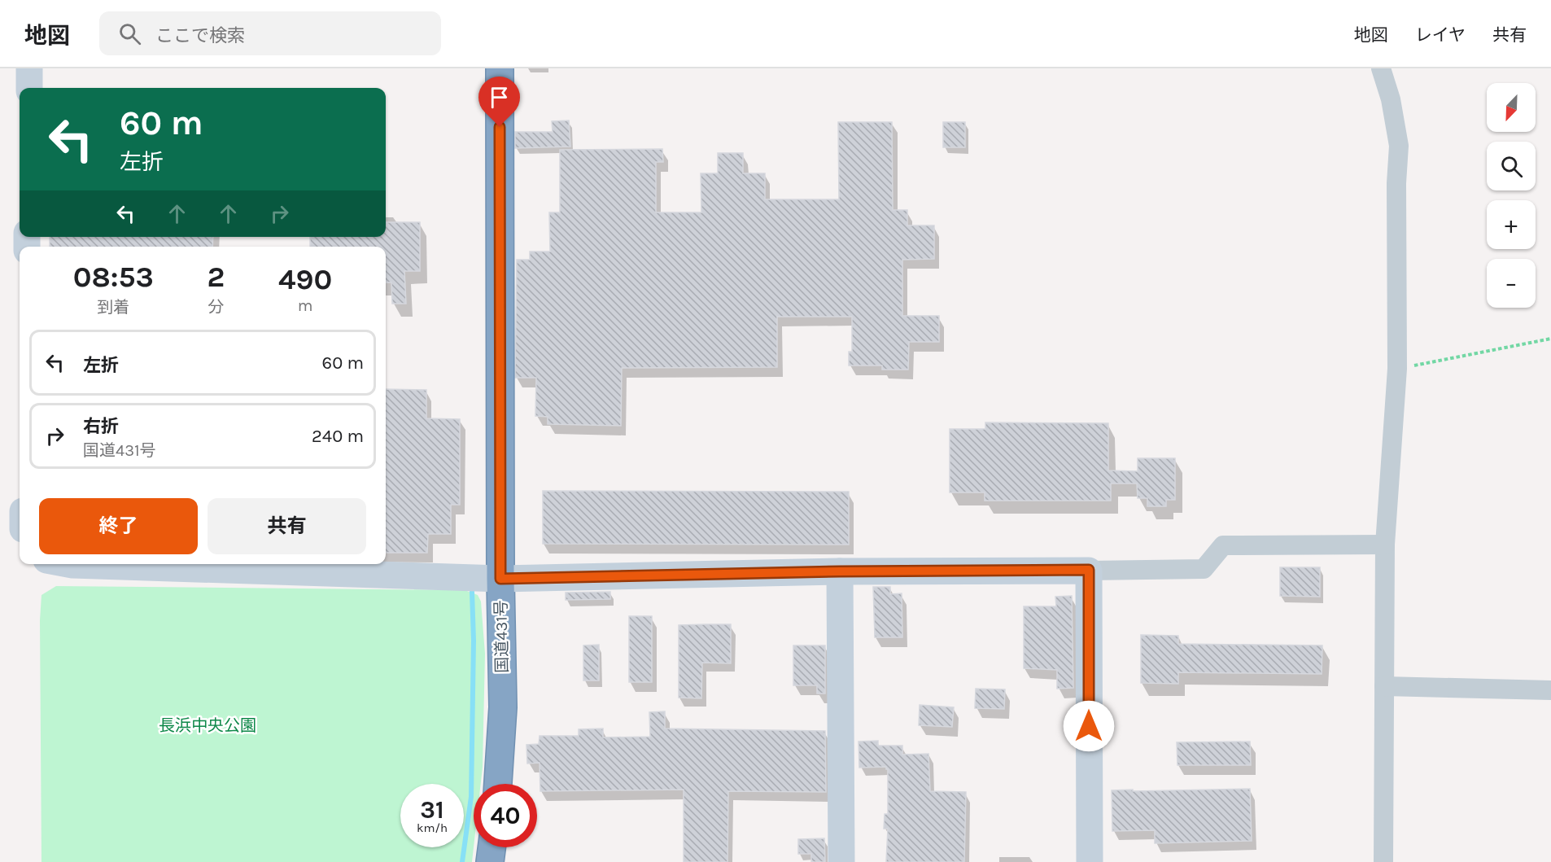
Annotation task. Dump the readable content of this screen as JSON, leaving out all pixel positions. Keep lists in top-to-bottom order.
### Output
{
  "streets": {
    "highway": ["国道431号"]
  },
  "parks": ["長浜中央公園"],
  "north": "bottom left",
  "page": {
    "header": "地図",
    "search": "ここで検索",
    "nav": ["地図", "レイヤ", "共有"],
    "map_buttons": ["+", "−"],
    "turn": ["60 m", "左折"],
    "eta": [
      "08:53",
      "到着",
      "2",
      "分",
      "490",
      "m"
    ],
    "list": [
      {
        "name": "左折",
        "value": "60 m"
      },
      {
        "name": "右折",
        "note": "国道431号",
        "value": "240 m"
      }
    ],
    "buttons": ["終了", "共有"],
    "speed": "31 km/h",
    "limit": "40"
  }
}
